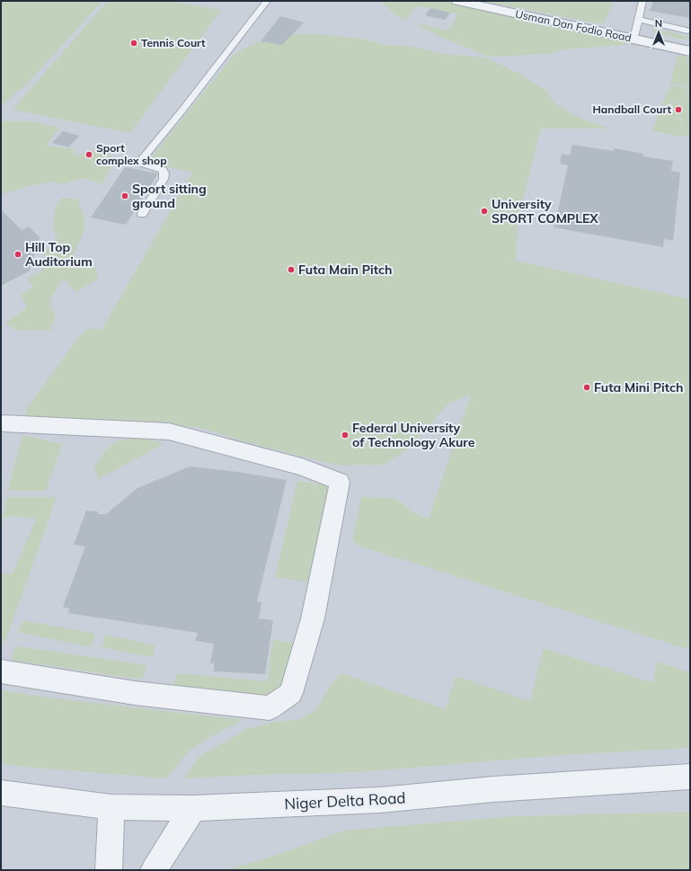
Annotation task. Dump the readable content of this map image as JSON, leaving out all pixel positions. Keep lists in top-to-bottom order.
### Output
{
  "streets": {
    "street": ["Usman Dan Fodio Road", "Niger Delta Road"]
  },
  "places": [
    "Tennis Court",
    "Handball Court",
    "Sport complex shop",
    "Sport sitting ground",
    "University SPORT COMPLEX",
    "Hill Top Auditorium",
    "Futa Main Pitch",
    "Futa Mini Pitch",
    "Federal University of Technology Akure"
  ],
  "north": "top"
}
